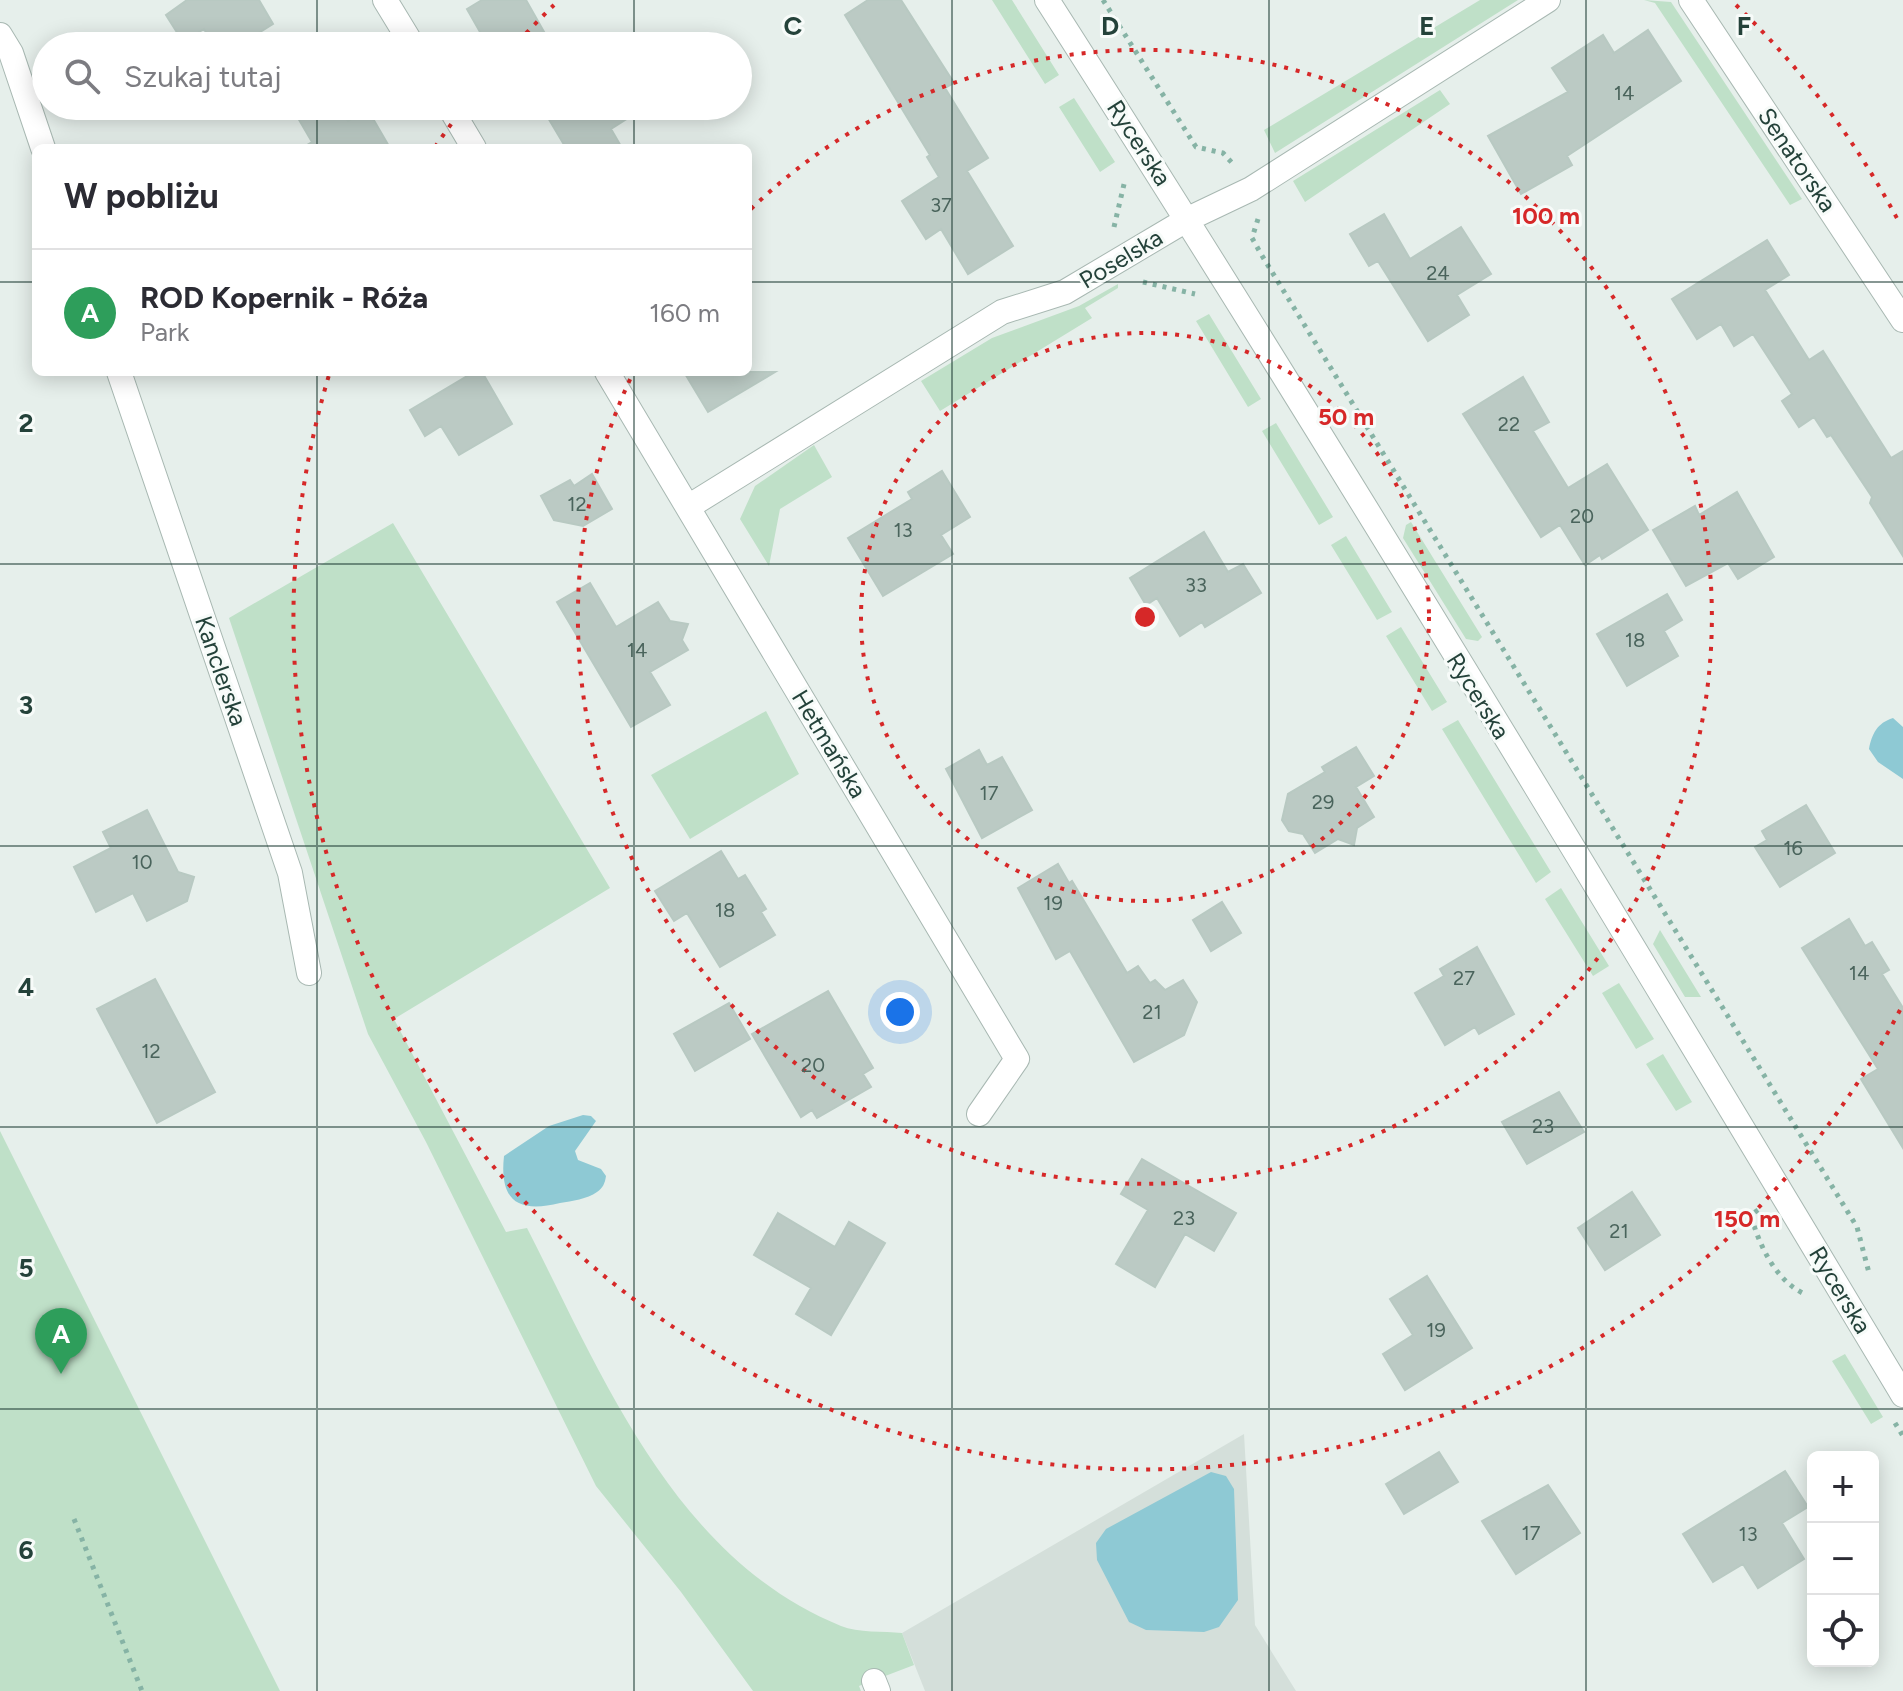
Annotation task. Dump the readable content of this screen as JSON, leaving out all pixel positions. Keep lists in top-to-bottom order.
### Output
{
  "streets": {
    "street": [
      "Rycerska",
      "Senatorska",
      "Poselska",
      "Kanclerska",
      "Hetmańska"
    ]
  },
  "crossings": [
    ["Rycerska", "Poselska"],
    ["Poselska", "Hetmańska"]
  ],
  "house_numbers": [
    "14",
    "37",
    "24",
    "22",
    "12",
    "20",
    "13",
    "33",
    "18",
    "14",
    "17",
    "29",
    "16",
    "10",
    "19",
    "18",
    "14",
    "27",
    "21",
    "12",
    "20",
    "23",
    "23",
    "21",
    "19",
    "17",
    "13"
  ],
  "page": {
    "search": "Szukaj tutaj",
    "heading": "W pobliżu",
    "list": [
      {
        "mark": "A",
        "name": "ROD Kopernik - Róża",
        "note": "Park",
        "value": "160 m"
      }
    ],
    "pins": "A",
    "map_buttons": ["+", "−"]
  },
  "grid": {
    "columns": [
      "C",
      "D",
      "E",
      "F"
    ],
    "rows": [
      "2",
      "3",
      "4",
      "5",
      "6"
    ]
  },
  "rings": ["100 m", "50 m", "150 m"]
}
